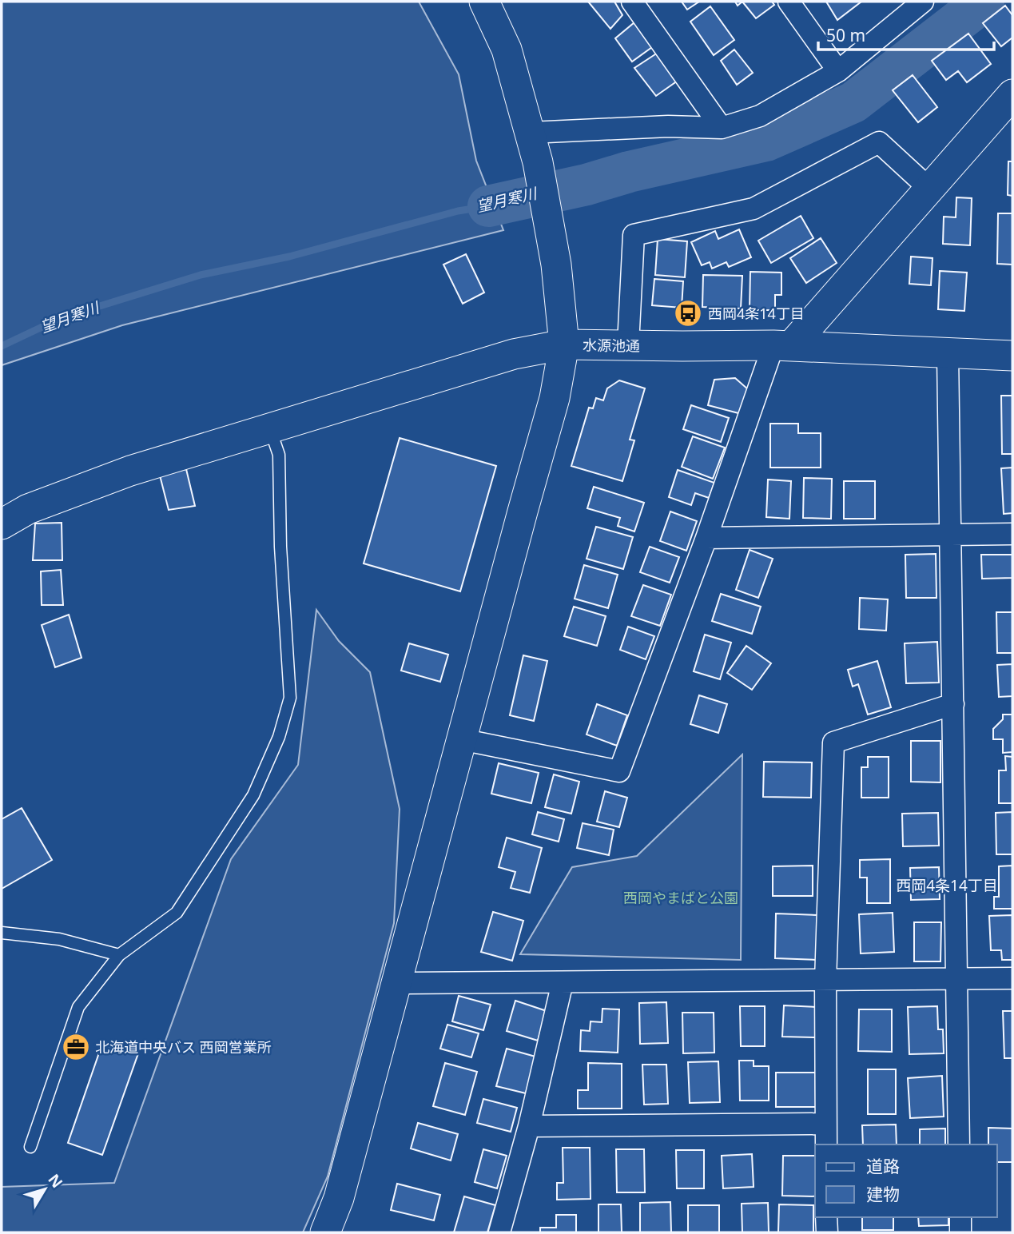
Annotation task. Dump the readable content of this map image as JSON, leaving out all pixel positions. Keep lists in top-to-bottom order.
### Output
{
  "streets": {
    "street": ["水源池通"]
  },
  "districts": ["西岡4条14丁目"],
  "water": ["望月寒川"],
  "parks": ["西岡やまばと公園"],
  "places": {
    "bus stop": ["西岡4条14丁目"],
    "office": ["北海道中央バス 西岡営業所"]
  },
  "legend": ["道路", "建物"],
  "scale_bar": "50 m",
  "north": "top right"
}
